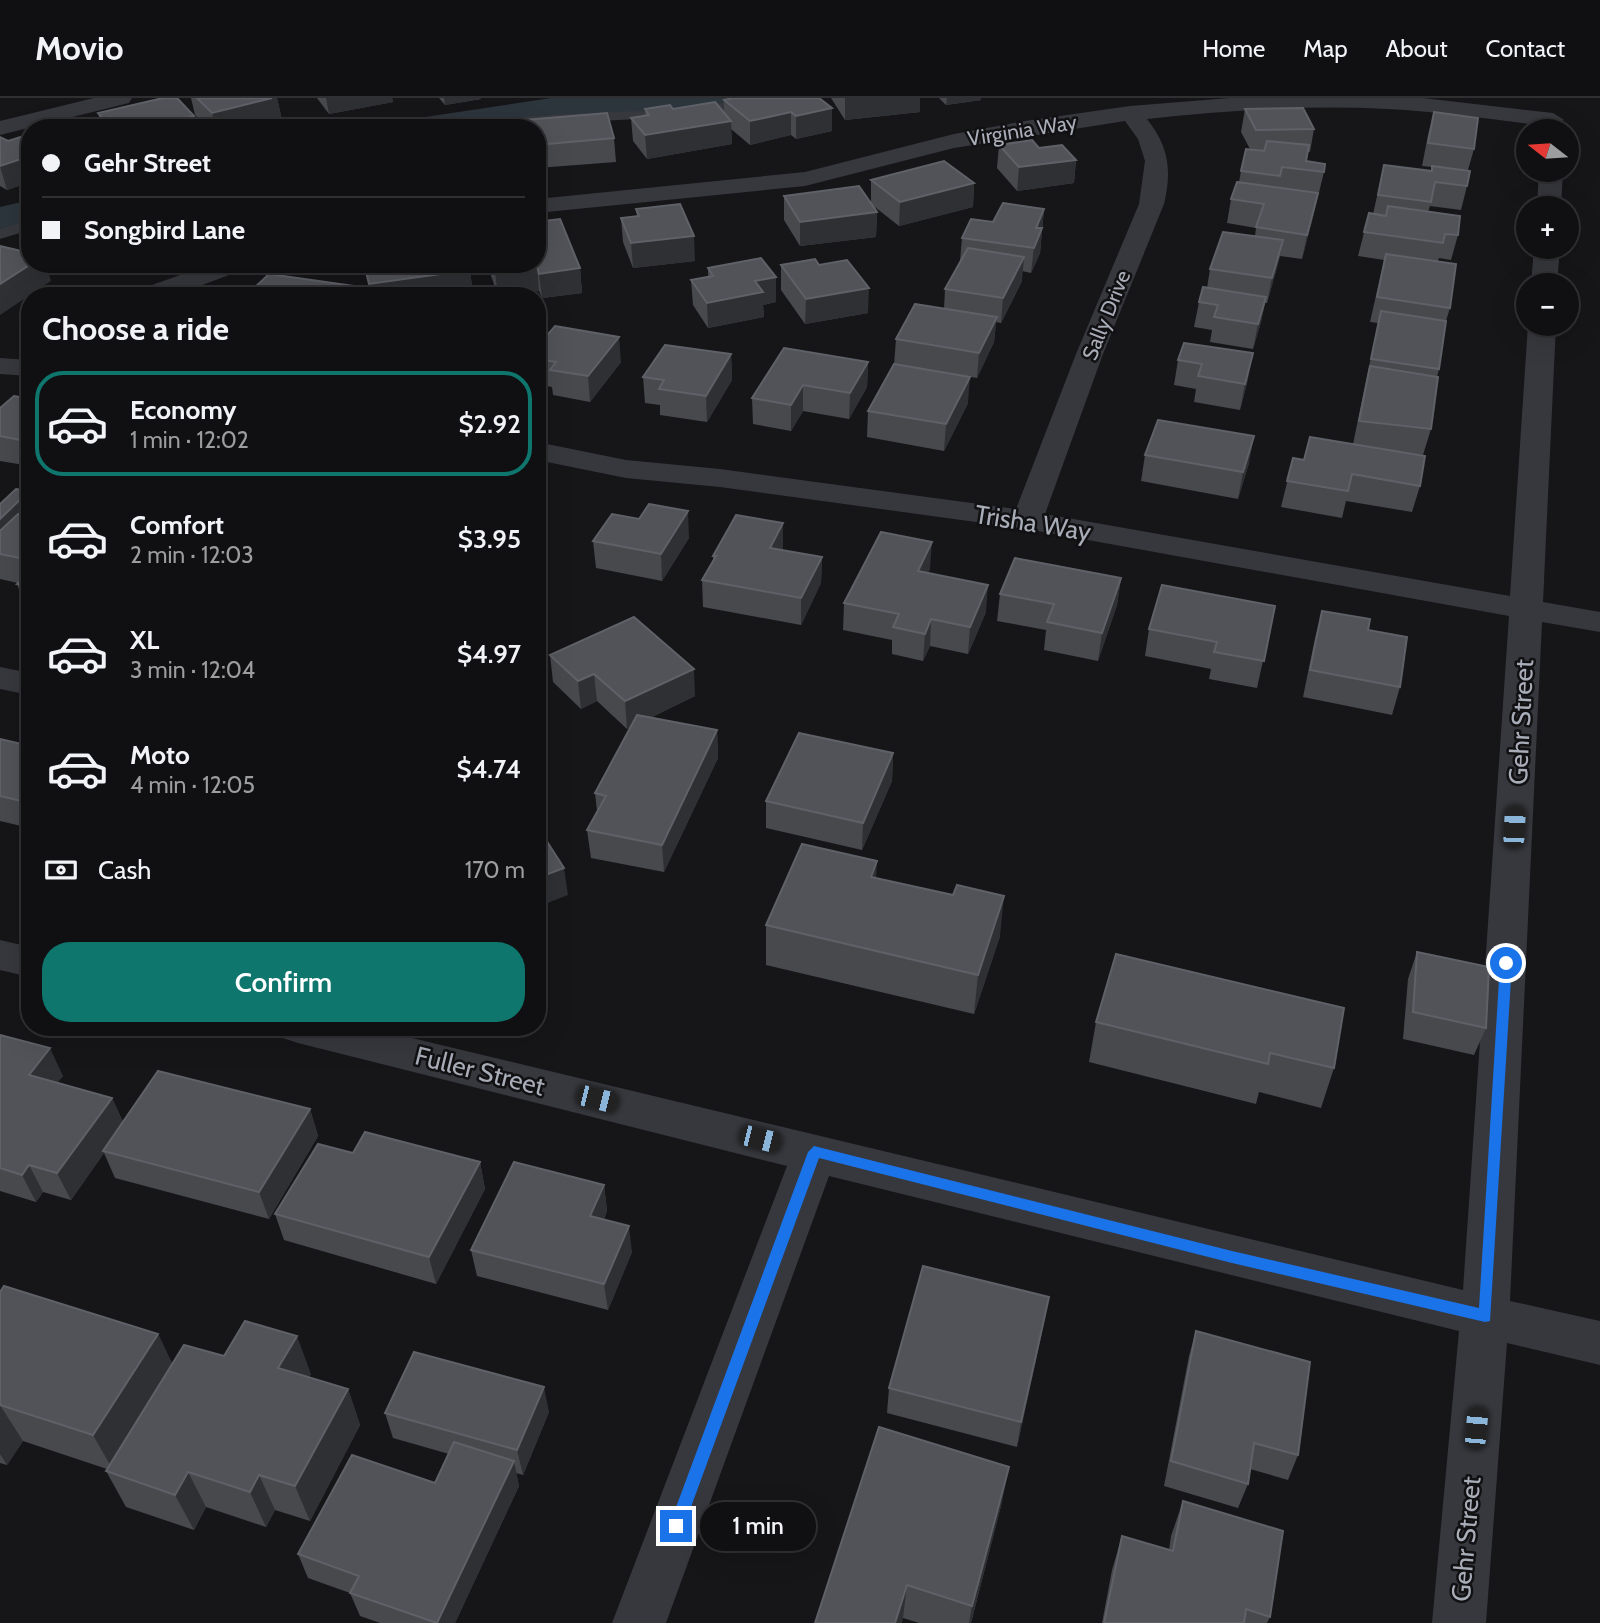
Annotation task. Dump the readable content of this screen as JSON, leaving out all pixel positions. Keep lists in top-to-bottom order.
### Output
{
  "streets": {
    "street": [
      "Virginia Way",
      "Sally Drive",
      "Trisha Way",
      "Gehr Street",
      "Fuller Street"
    ]
  },
  "crossings": [
    ["Virginia Way", "Sally Drive"],
    ["Sally Drive", "Trisha Way"],
    ["Trisha Way", "Gehr Street"],
    ["Gehr Street", "Fuller Street"]
  ],
  "north": "left",
  "page": {
    "header": "Movio",
    "nav": [
      "Home",
      "Map",
      "About",
      "Contact"
    ],
    "map_buttons": ["+", "−"],
    "banner": ["Gehr Street", "Songbird Lane"],
    "heading": "Choose a ride",
    "list": [
      {
        "name": "Economy",
        "note": "1 min · 12:02",
        "value": "$2.92"
      },
      {
        "name": "Comfort",
        "note": "2 min · 12:03",
        "value": "$3.95"
      },
      {
        "name": "XL",
        "note": "3 min · 12:04",
        "value": "$4.97"
      },
      {
        "name": "Moto",
        "note": "4 min · 12:05",
        "value": "$4.74"
      }
    ],
    "pay": ["Cash", "170 m"],
    "buttons": "Confirm",
    "bubble": "1 min"
  }
}
